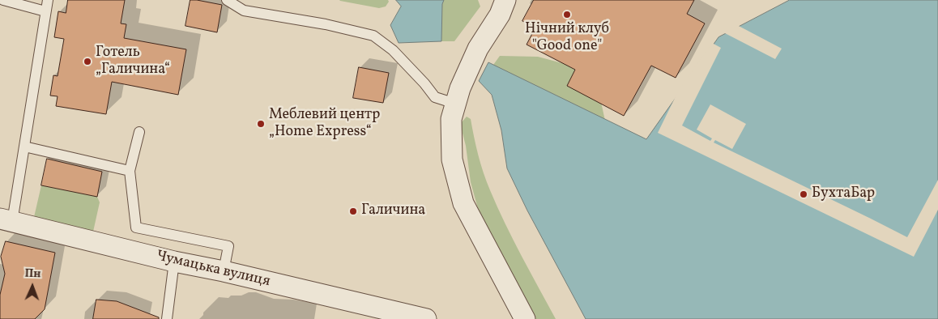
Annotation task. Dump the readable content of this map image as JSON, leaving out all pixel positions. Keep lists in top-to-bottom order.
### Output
{
  "streets": {
    "street": ["Чумацька вулиця"]
  },
  "places": [
    "Нічний клуб \"Good one\"",
    "Готель „Галичина“",
    "Меблевий центр „Home Express“",
    "БухтаБар",
    "Галичина"
  ],
  "north": "top"
}
